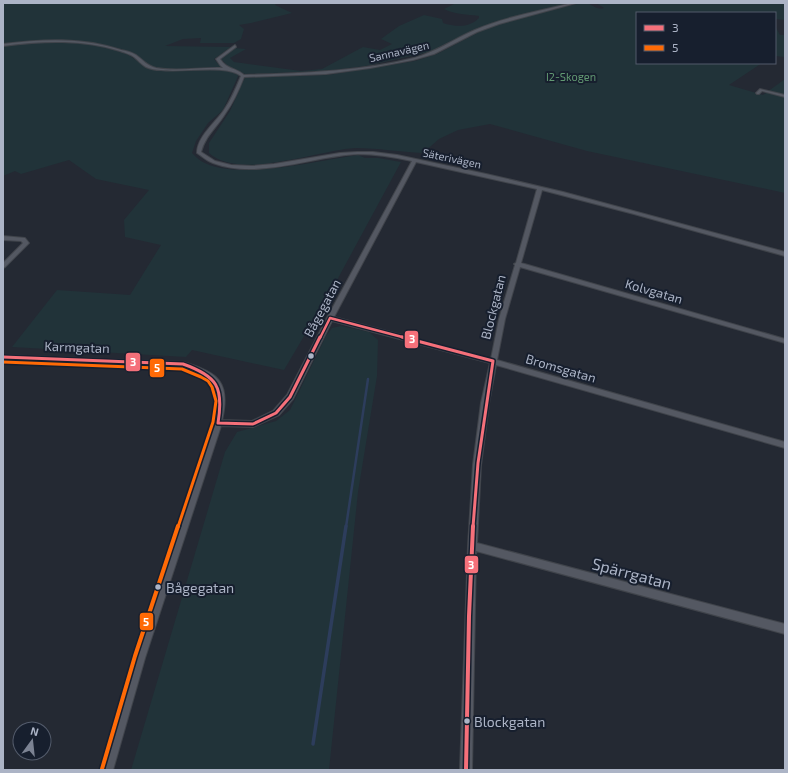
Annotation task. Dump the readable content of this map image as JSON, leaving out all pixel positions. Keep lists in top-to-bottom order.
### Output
{
  "streets": {
    "street": [
      "Sannavägen",
      "Säterivägen",
      "Kolvgatan",
      "Blockgatan",
      "Bågegatan",
      "Karmgatan",
      "Bromsgatan",
      "Spärrgatan"
    ]
  },
  "crossings": [
    ["Sannavägen", "Säterivägen"],
    ["Säterivägen", "Blockgatan"],
    ["Säterivägen", "Bågegatan"],
    ["Kolvgatan", "Blockgatan"],
    ["Blockgatan", "Bromsgatan"],
    ["Blockgatan", "Spärrgatan"],
    ["Bågegatan", "Karmgatan"],
    ["Bågegatan", "Bromsgatan"]
  ],
  "parks": ["I2-Skogen"],
  "places": ["Bågegatan", "Blockgatan"],
  "lines": ["transit line 3", "transit line 5"],
  "legend": ["3", "5"],
  "north": "top"
}
